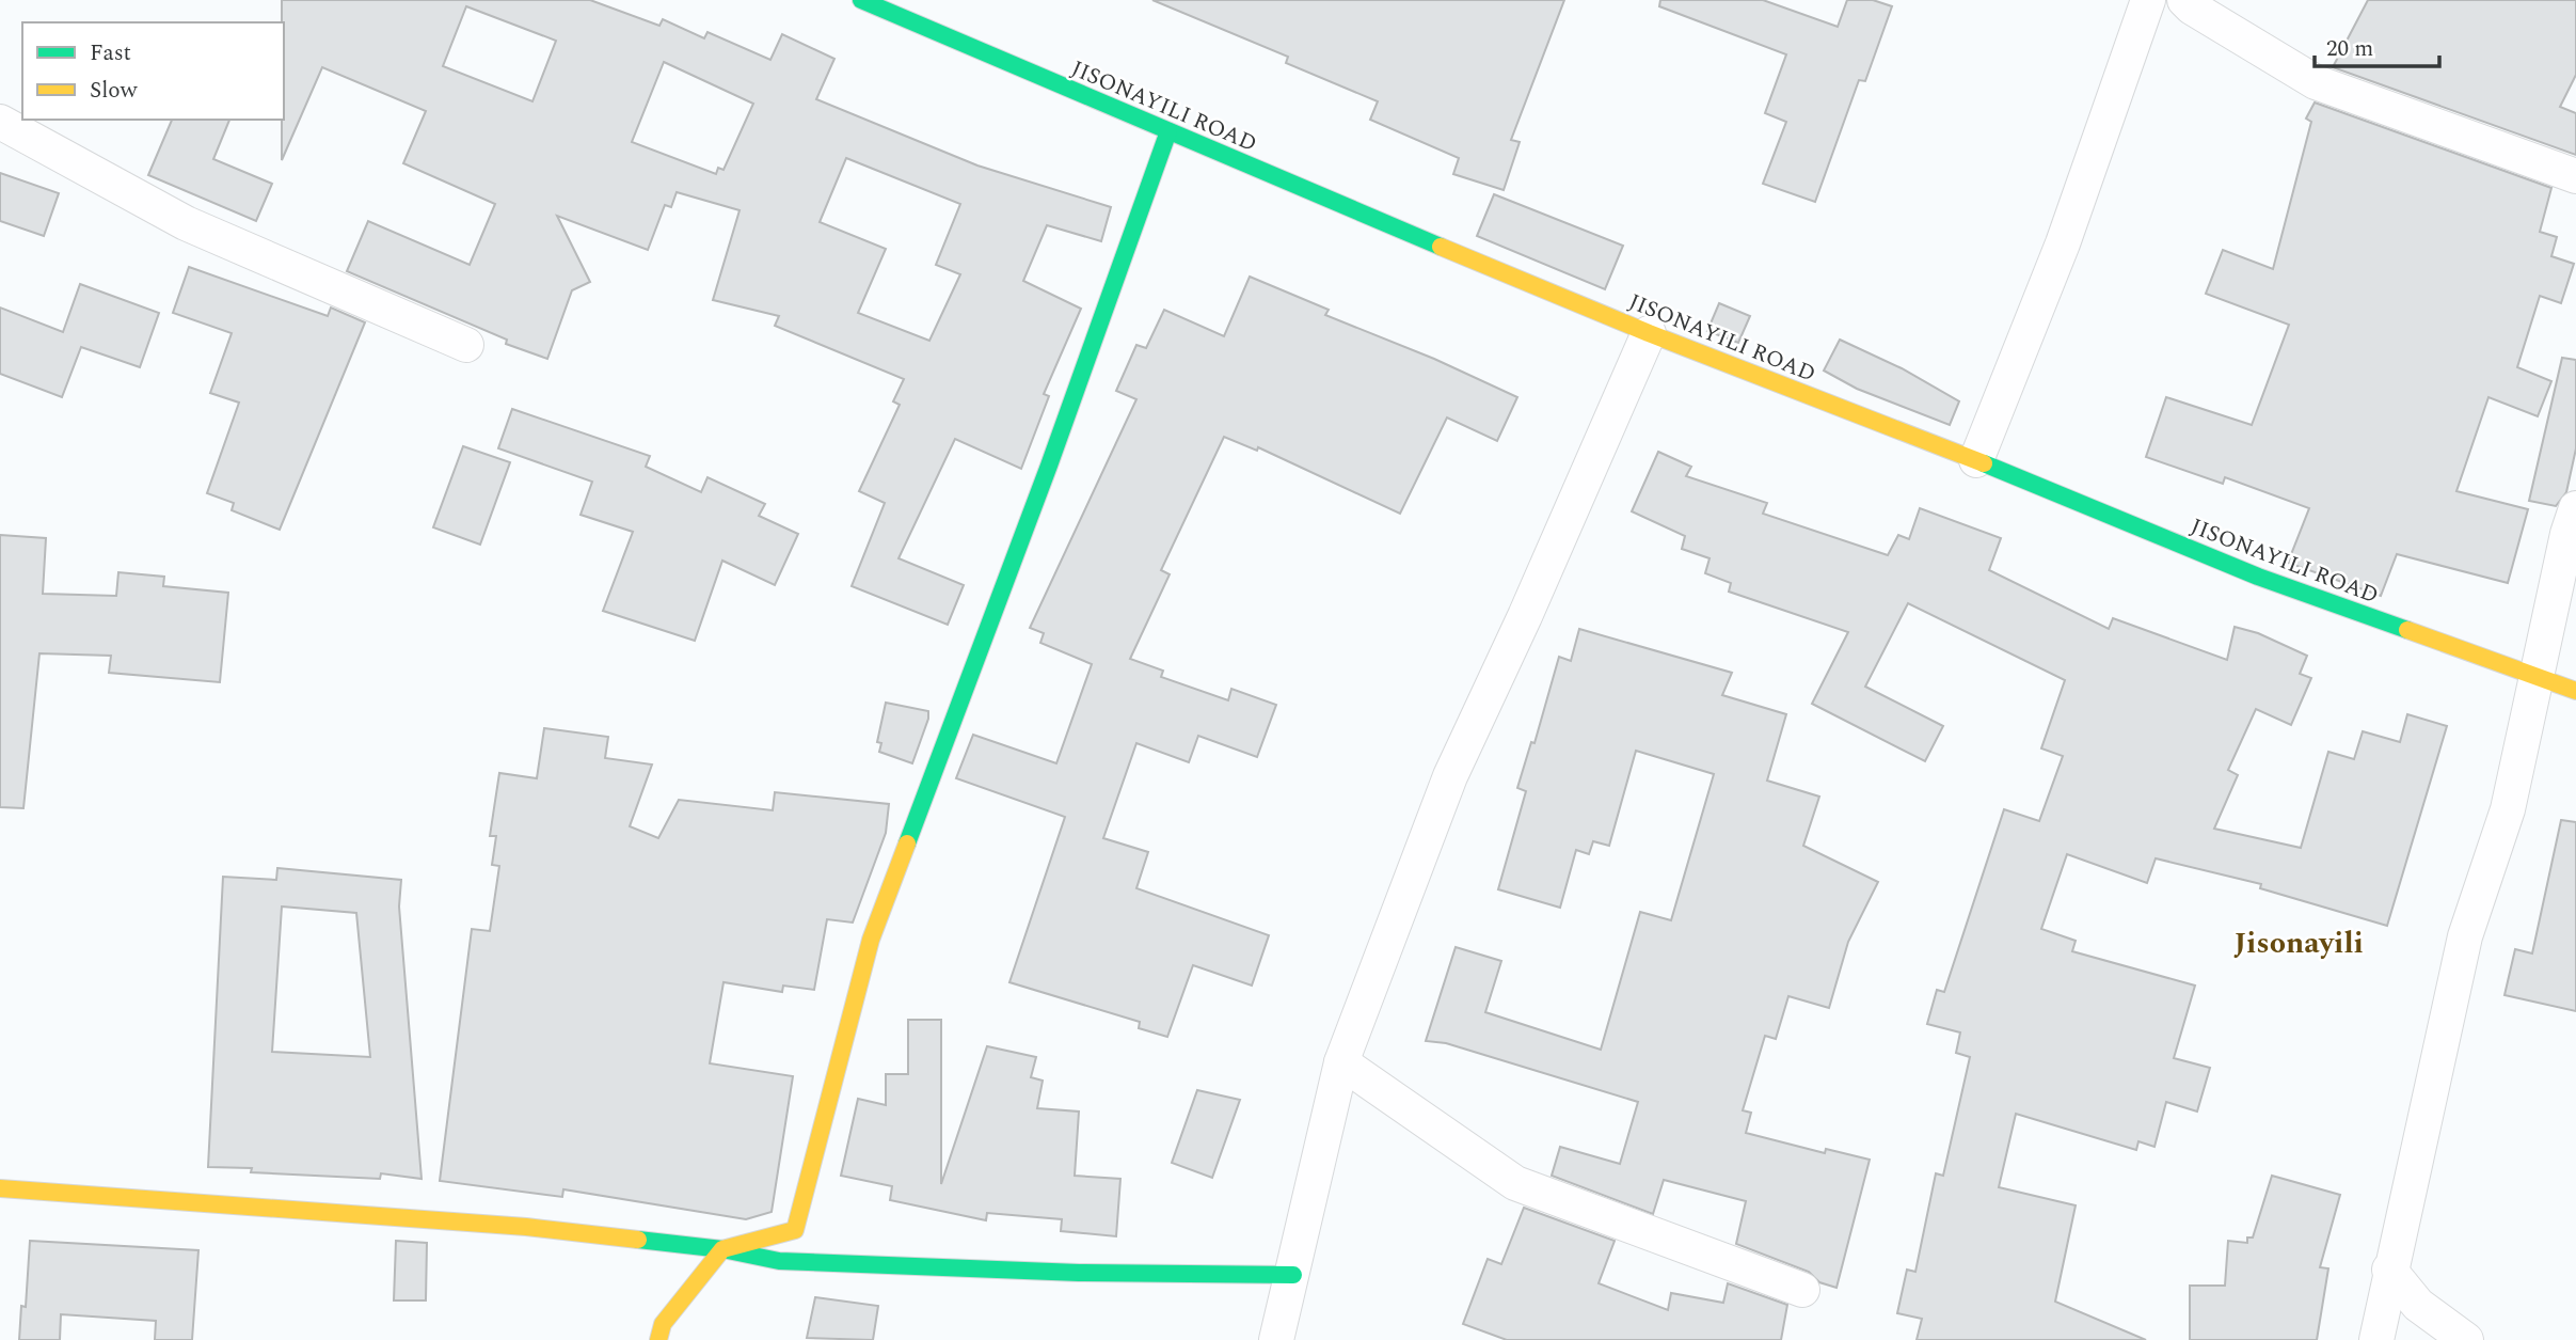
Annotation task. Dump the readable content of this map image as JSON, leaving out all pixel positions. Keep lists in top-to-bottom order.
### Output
{
  "streets": {
    "street": ["JISONAYILI ROAD"]
  },
  "districts": ["Jisonayili"],
  "legend": ["Fast", "Slow"],
  "scale_bar": "20 m"
}
